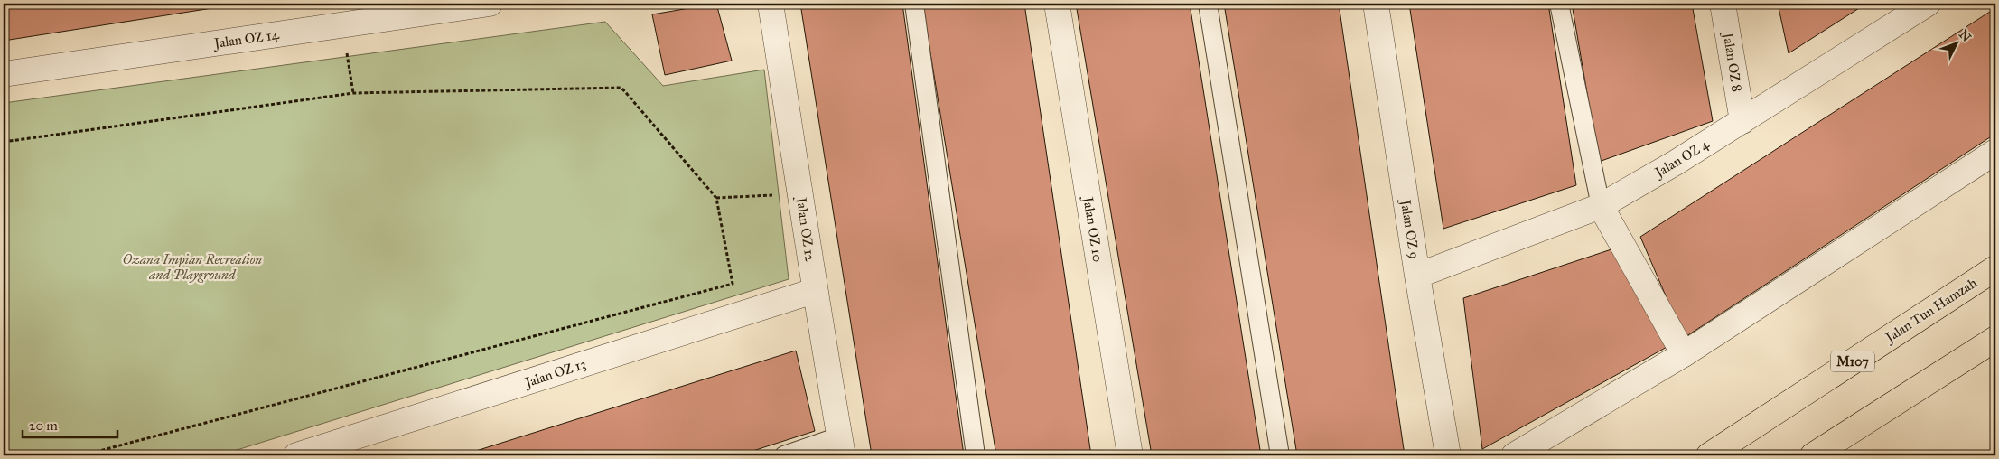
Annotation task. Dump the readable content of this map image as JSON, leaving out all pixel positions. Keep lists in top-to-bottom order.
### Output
{
  "streets": {
    "main road": ["Jalan Tun Hamzah", "M107"],
    "street": [
      "Jalan OZ 14",
      "Jalan OZ 8",
      "Jalan OZ 4",
      "Jalan OZ 12",
      "Jalan OZ 10",
      "Jalan OZ 9",
      "Jalan OZ 13"
    ]
  },
  "crossings": [
    ["Jalan OZ 8", "Jalan OZ 4"],
    ["Jalan OZ 4", "Jalan OZ 9"],
    ["Jalan OZ 12", "Jalan OZ 13"]
  ],
  "parks": ["Ozana Impian Recreation and Playground"],
  "scale_bar": "20 m",
  "north": "top right"
}
